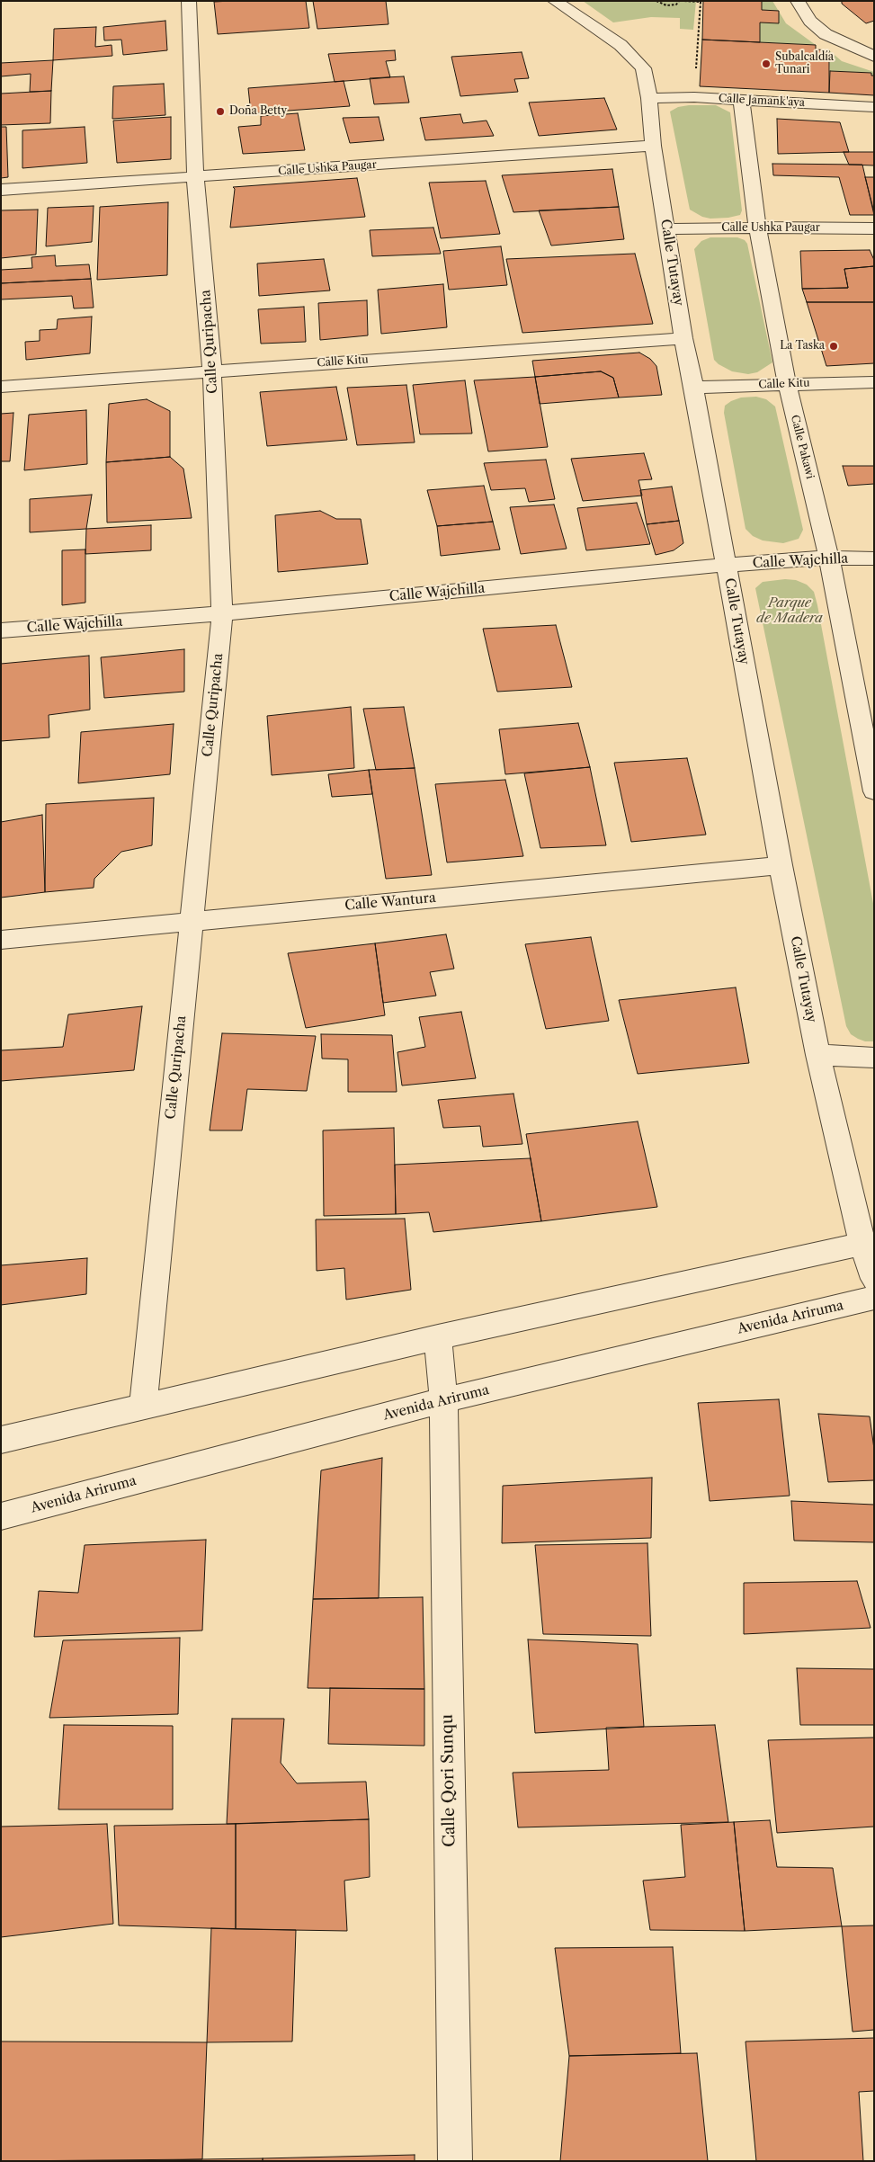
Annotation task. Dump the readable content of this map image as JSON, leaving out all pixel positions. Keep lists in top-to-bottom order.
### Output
{
  "streets": {
    "street": [
      "Calle Jamank'aya",
      "Calle Ushka Paugar",
      "Calle Tutayay",
      "Calle Quripacha",
      "Calle Kitu",
      "Calle Pakawi",
      "Calle Wajchilla",
      "Calle Wantura",
      "Avenida Ariruma",
      "Calle Qori Sunqu"
    ]
  },
  "crossings": [
    ["Calle Jamank'aya", "Calle Tutayay"],
    ["Calle Jamank'aya", "Calle Pakawi"],
    ["Calle Ushka Paugar", "Calle Tutayay"],
    ["Calle Ushka Paugar", "Calle Quripacha"],
    ["Calle Ushka Paugar", "Calle Pakawi"],
    ["Calle Tutayay", "Calle Kitu"],
    ["Calle Tutayay", "Calle Wajchilla"],
    ["Calle Tutayay", "Calle Wantura"],
    ["Calle Quripacha", "Calle Kitu"],
    ["Calle Quripacha", "Calle Wajchilla"],
    ["Calle Quripacha", "Calle Wantura"],
    ["Calle Kitu", "Calle Pakawi"],
    ["Calle Pakawi", "Calle Wajchilla"],
    ["Avenida Ariruma", "Calle Qori Sunqu"]
  ],
  "parks": ["Parque de Madera"],
  "places": ["Subalcaldía Tunari", "Doña Betty", "La Taska"]
}
